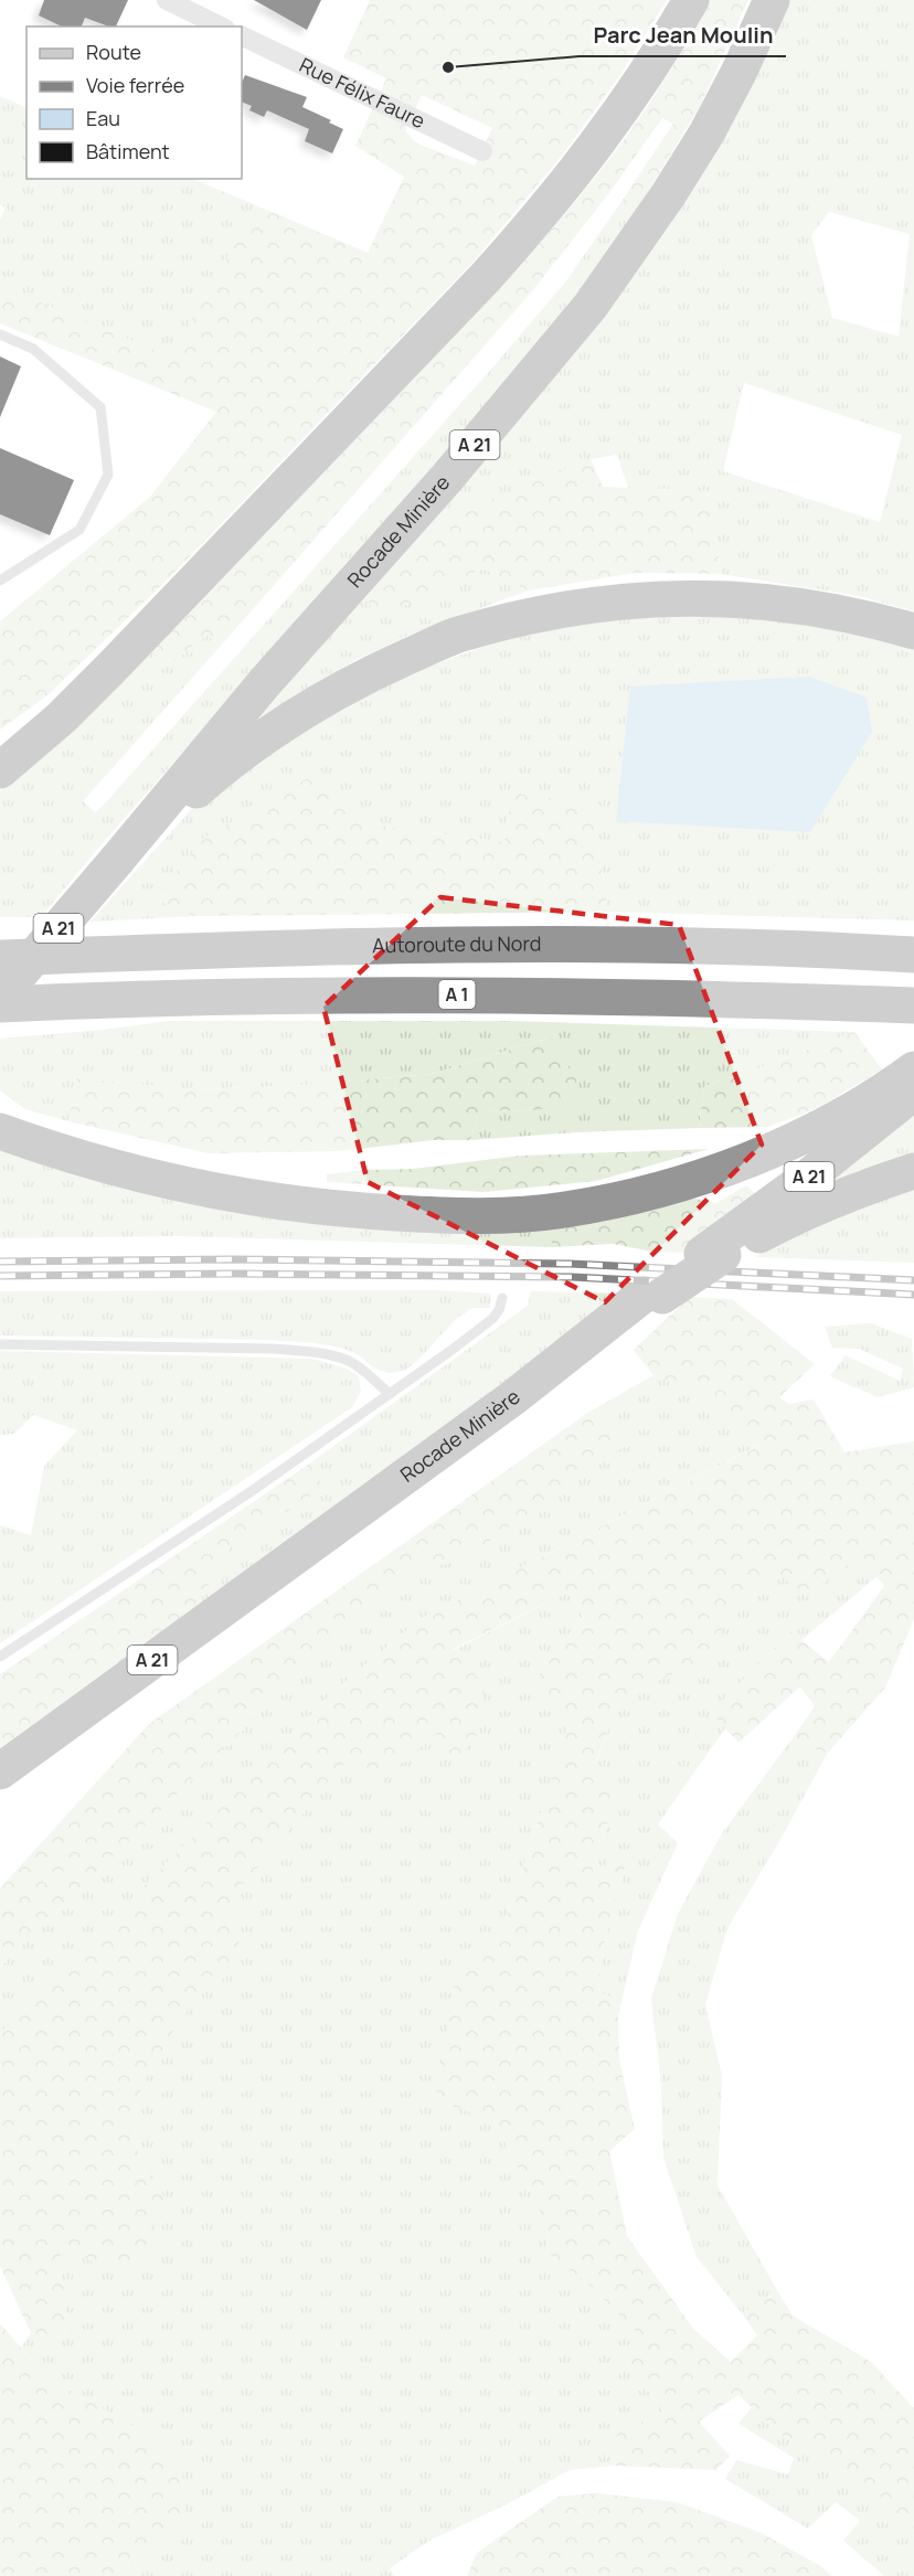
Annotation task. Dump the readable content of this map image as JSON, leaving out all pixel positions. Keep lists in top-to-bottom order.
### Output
{
  "streets": {
    "highway": [
      "A 21",
      "Rocade Minière",
      "Autoroute du Nord",
      "A 1"
    ],
    "street": ["Rue Félix Faure"]
  },
  "places": ["Parc Jean Moulin"],
  "legend": [
    "Route",
    "Voie ferrée",
    "Eau",
    "Bâtiment"
  ]
}
